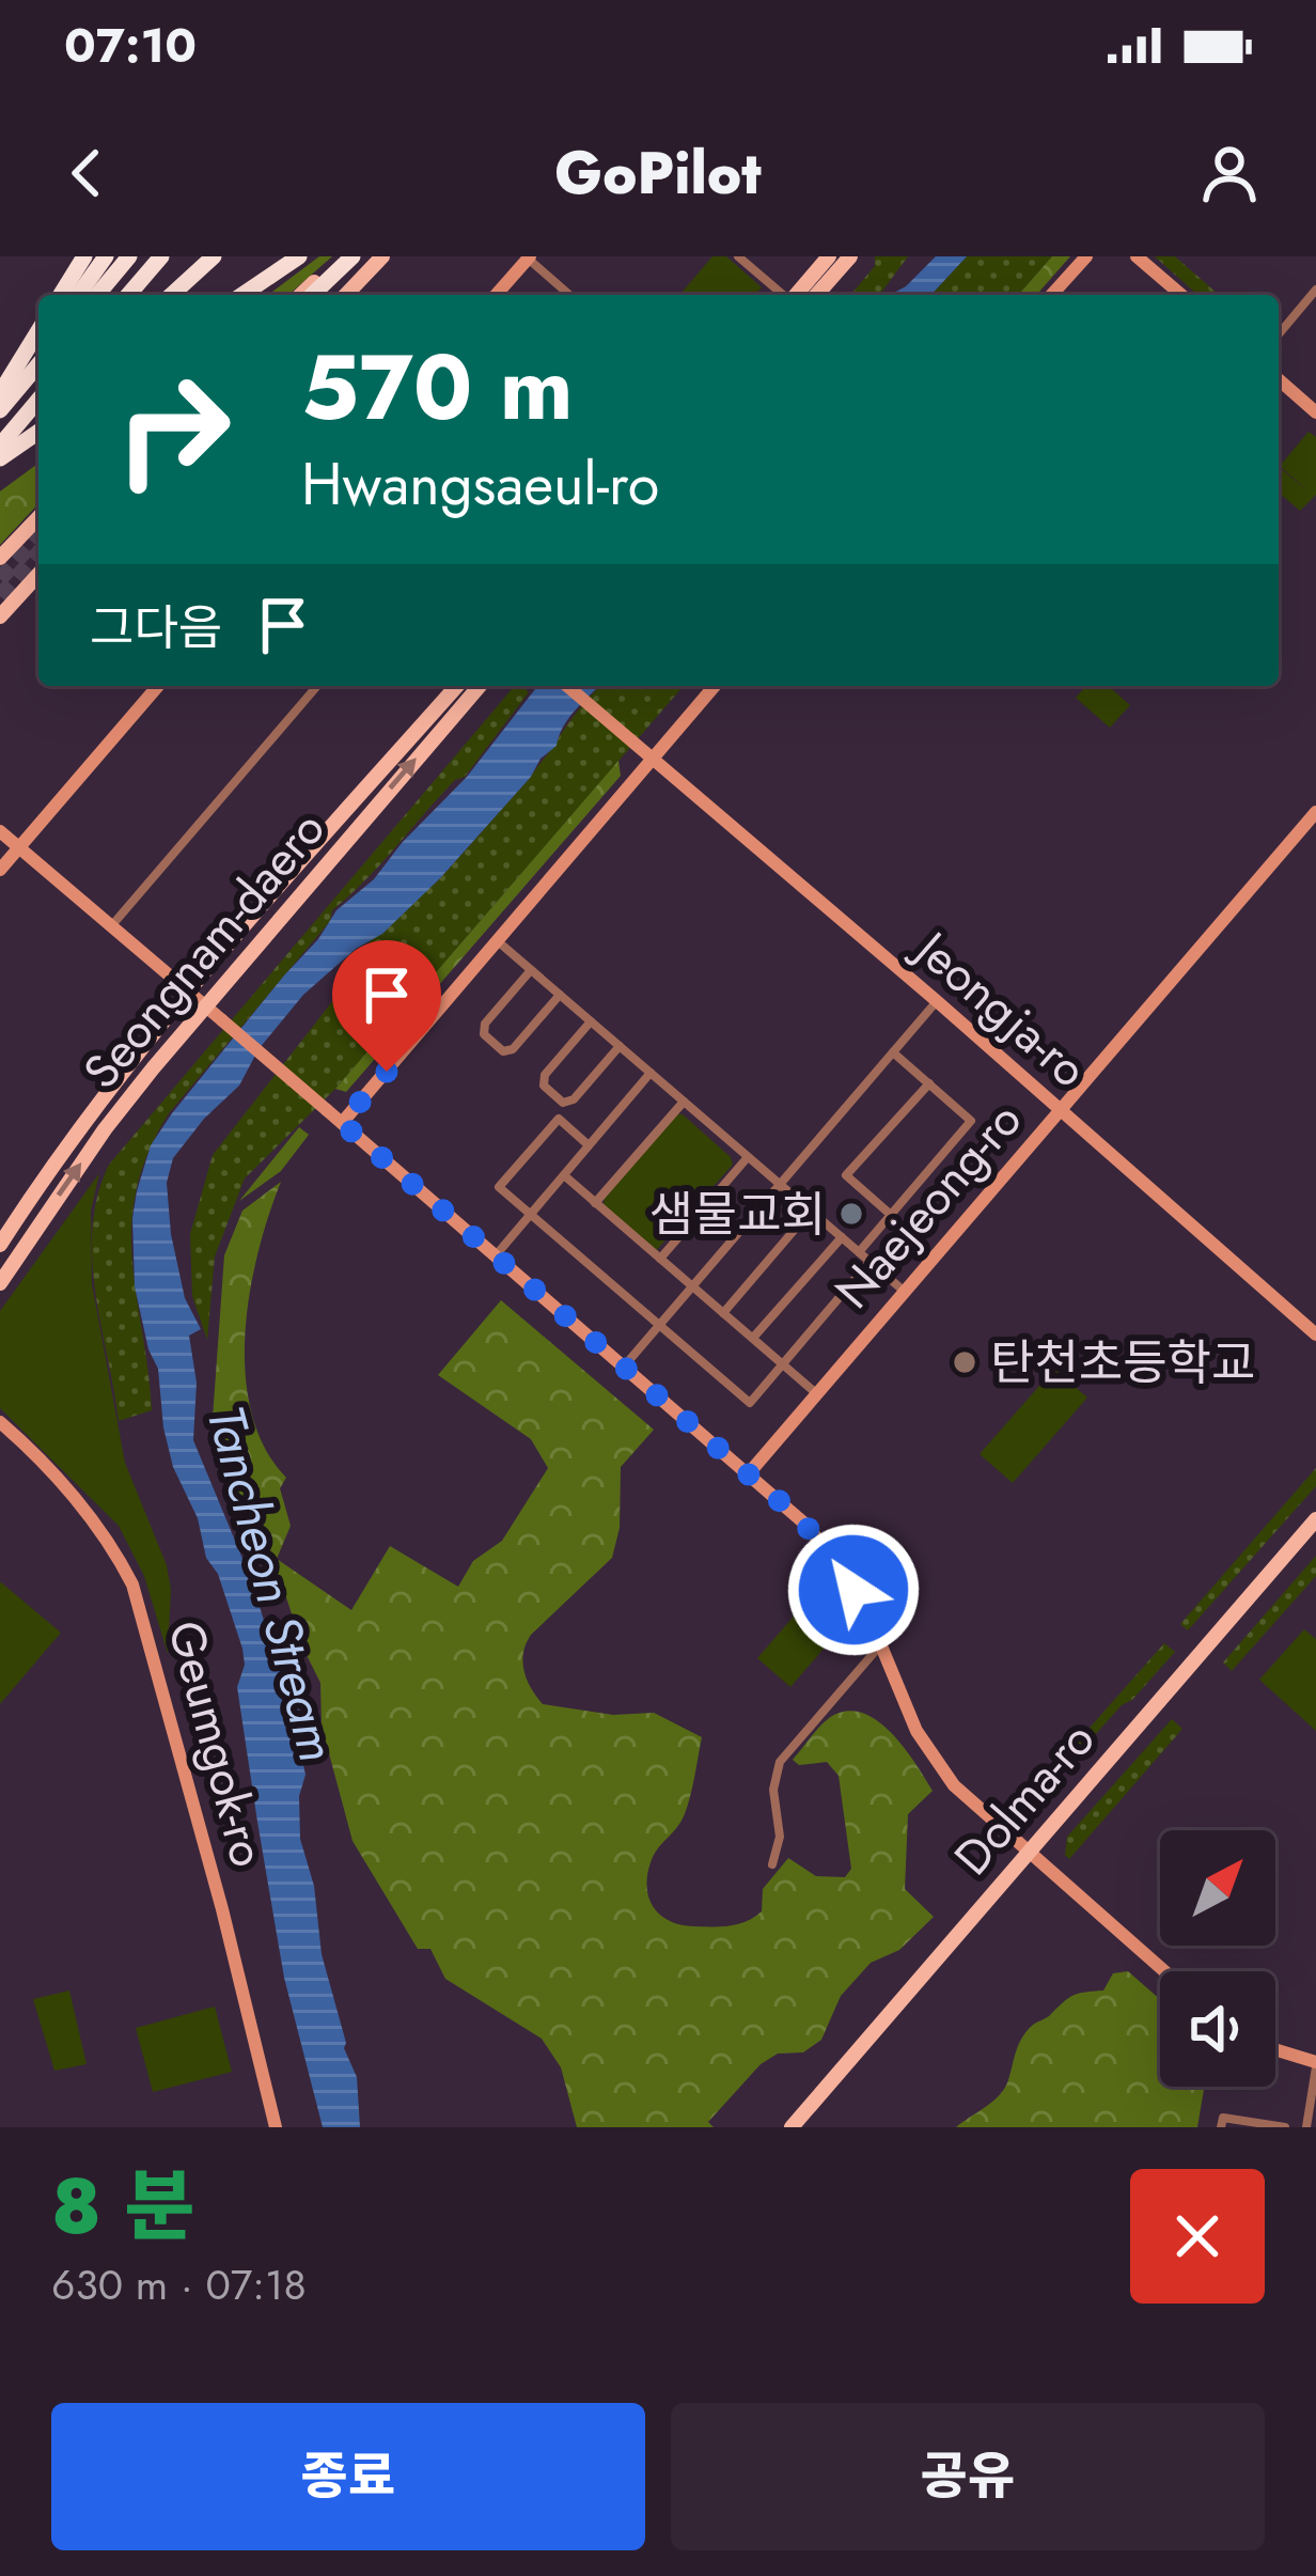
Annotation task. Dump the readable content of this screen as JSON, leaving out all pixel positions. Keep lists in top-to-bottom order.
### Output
{
  "streets": {
    "main road": [
      "Seongnam-daero",
      "Jeongja-ro",
      "Naejeong-ro",
      "Geumgok-ro",
      "Dolma-ro"
    ]
  },
  "crossings": [
    ["Jeongja-ro", "Naejeong-ro"]
  ],
  "water": ["Tancheon Stream"],
  "places": ["샘물교회", "탄천초등학교"],
  "north": "top right",
  "page": {
    "status": "07:10",
    "header": "GoPilot",
    "turn": ["570 m", "Hwangsaeul-ro"],
    "then": "그다음",
    "heading": ["8 분", "630 m · 07:18"],
    "buttons": ["종료", "공유"]
  }
}
